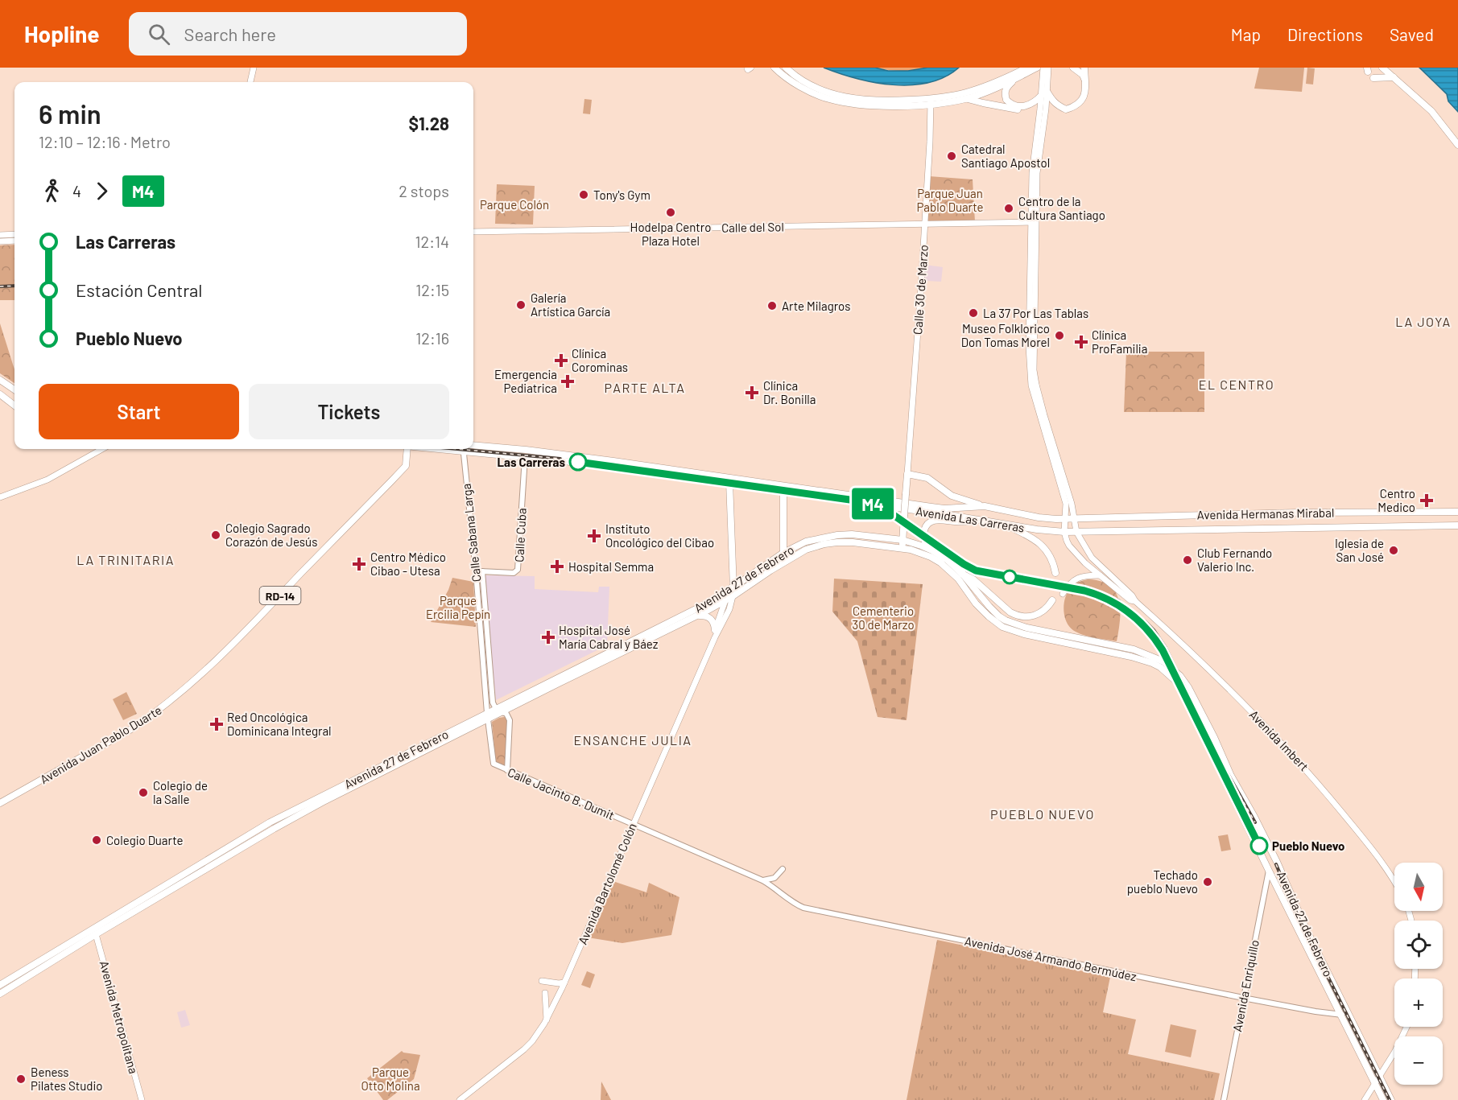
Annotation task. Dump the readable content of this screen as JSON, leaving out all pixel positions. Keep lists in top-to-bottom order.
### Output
{
  "streets": {
    "main road": [
      "Calle del Sol",
      "Calle 30 de Marzo",
      "Avenida Hermanas Mirabal",
      "Avenida Las Carreras",
      "Avenida 27 de Febrero",
      "RD-14",
      "Avenida Imbert",
      "Avenida Juan Pablo Duarte",
      "Avenida Bartolomé Colón",
      "Avenida Metropolitana"
    ],
    "street": [
      "Calle Sabana Larga",
      "Calle Cuba",
      "Calle Jacinto B. Dumit",
      "Avenida José Armando Bermúdez",
      "Avenida Enriquillo"
    ]
  },
  "crossings": [
    ["Calle del Sol", "Calle 30 de Marzo"],
    ["Calle 30 de Marzo", "Avenida 27 de Febrero"],
    ["Avenida Hermanas Mirabal", "Avenida Las Carreras"],
    ["Avenida Hermanas Mirabal", "Avenida Imbert"],
    ["Avenida Las Carreras", "Calle Cuba"],
    ["Avenida Las Carreras", "Avenida Imbert"],
    ["Calle Sabana Larga", "Calle Cuba"],
    ["Calle Sabana Larga", "Avenida 27 de Febrero"],
    ["Calle Sabana Larga", "Calle Jacinto B. Dumit"],
    ["Avenida 27 de Febrero", "Avenida Bartolomé Colón"],
    ["Avenida 27 de Febrero", "Avenida José Armando Bermúdez"],
    ["Avenida 27 de Febrero", "Avenida Enriquillo"],
    ["Avenida 27 de Febrero", "Avenida Metropolitana"],
    ["Calle Jacinto B. Dumit", "Avenida Bartolomé Colón"],
    ["Calle Jacinto B. Dumit", "Avenida José Armando Bermúdez"],
    ["Avenida José Armando Bermúdez", "Avenida Enriquillo"]
  ],
  "districts": [
    "LA JOYA",
    "EL CENTRO",
    "PARTE ALTA",
    "LA TRINITARIA",
    "ENSANCHE JULIA",
    "PUEBLO NUEVO"
  ],
  "parks": [
    "Parque Juan Pablo Duarte",
    "Parque Colón",
    "Parque Ercilia Pepín",
    "Cementerio 30 de Marzo",
    "Parque Otto Molina"
  ],
  "places": {
    "other": [
      "Catedral Santiago Apostol",
      "Tony's Gym",
      "Centro de la Cultura Santiago",
      "Hodelpa Centro Plaza Hotel",
      "Galería Artística García",
      "Arte Milagros",
      "La 37 Por Las Tablas",
      "Museo Folklorico Don Tomas Morel",
      "Las Carreras",
      "Colegio Sagrado Corazón de Jesús",
      "Iglesia de San José",
      "Club Fernando Valerio Inc.",
      "Colegio de la Salle",
      "Colegio Duarte",
      "Pueblo Nuevo",
      "Techado pueblo Nuevo",
      "Beness Pilates Studio"
    ],
    "health": [
      "Clínica ProFamilia",
      "Clínica Corominas",
      "Emergencia Pediatrica",
      "Clínica Dr. Bonilla",
      "Centro Medico",
      "Instituto Oncológico del Cibao",
      "Centro Médico Cibao - Utesa",
      "Hospital Semma",
      "Hospital José María Cabral y Báez",
      "Red Oncológica Dominicana Integral"
    ]
  },
  "lines": ["metro line M4"],
  "north": "bottom",
  "page": {
    "header": "Hopline",
    "search": "Search here",
    "nav": ["Map", "Directions", "Saved"],
    "on_map": "M4",
    "heading": ["6 min", "12:10 – 12:16 · Metro", "$1.28"],
    "legs": ["4", "M4", "2 stops"],
    "list": [
      {
        "name": "Las Carreras",
        "value": "12:14"
      },
      {
        "name": "Estación Central",
        "value": "12:15"
      },
      {
        "name": "Pueblo Nuevo",
        "value": "12:16"
      }
    ],
    "buttons": ["Start", "Tickets"],
    "map_buttons": ["+", "−"]
  }
}
